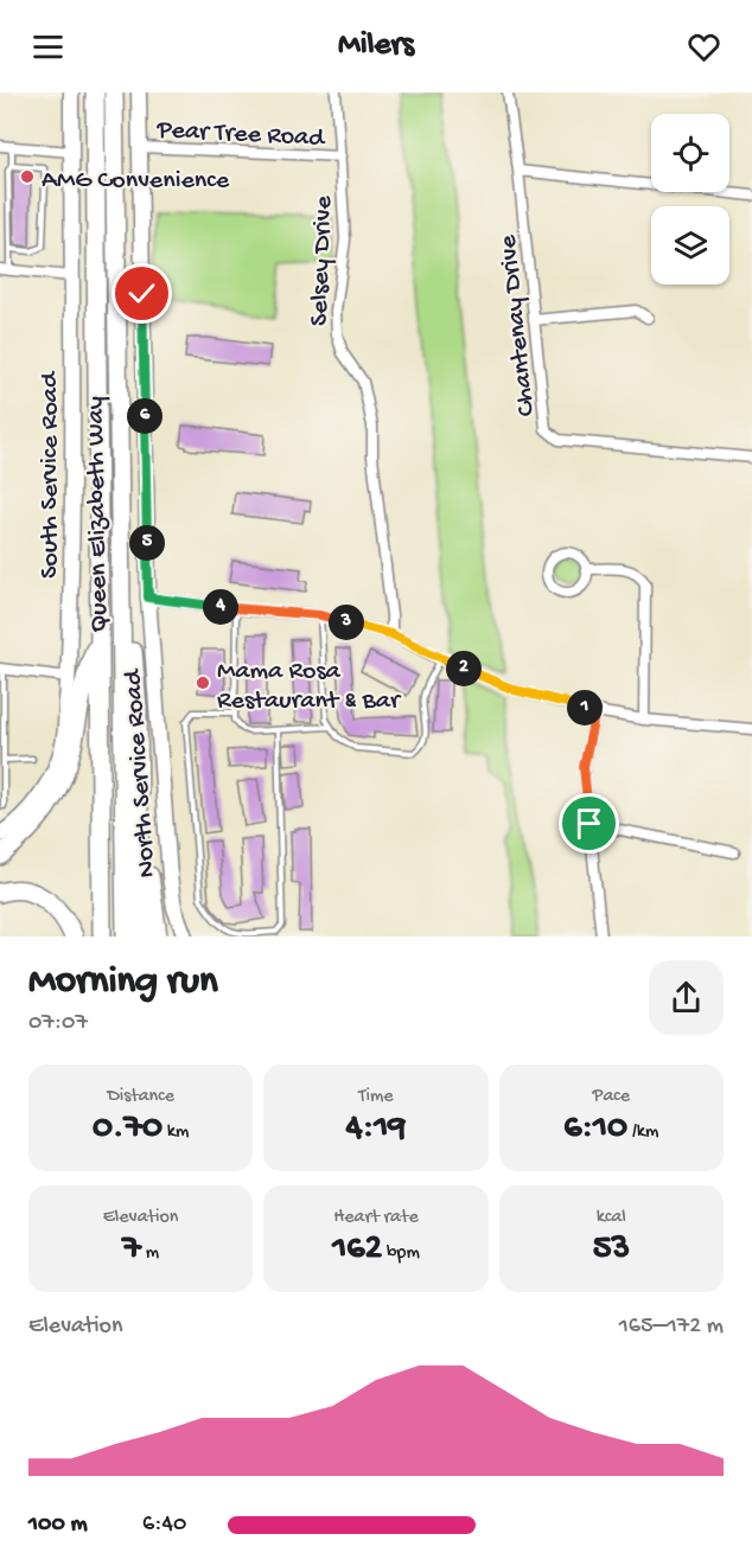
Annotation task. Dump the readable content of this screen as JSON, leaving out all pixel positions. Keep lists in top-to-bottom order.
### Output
{
  "streets": {
    "highway": ["Queen Elizabeth Way"],
    "street": [
      "Pear Tree Road",
      "Selsey Drive",
      "Chantenay Drive",
      "South Service Road",
      "North Service Road"
    ]
  },
  "crossings": [
    ["Pear Tree Road", "Selsey Drive"],
    ["Pear Tree Road", "North Service Road"]
  ],
  "places": ["AMG Convenience", "Mama Rosa Restaurant & Bar"],
  "page": {
    "header": "Milers",
    "pins": [
      "6",
      "5",
      "4",
      "3",
      "2",
      "1"
    ],
    "heading": ["Morning run", "07:07"],
    "stats": [
      ["Distance", "0.70 km"],
      ["Time", "4:19"],
      ["Pace", "6:10 /km"],
      ["Elevation", "7 m"],
      ["Heart rate", "162 bpm"],
      ["kcal", "53"]
    ],
    "chart": ["Elevation", "165–172 m"],
    "list": [
      {
        "name": "100 m",
        "note": "6:40"
      }
    ]
  }
}
